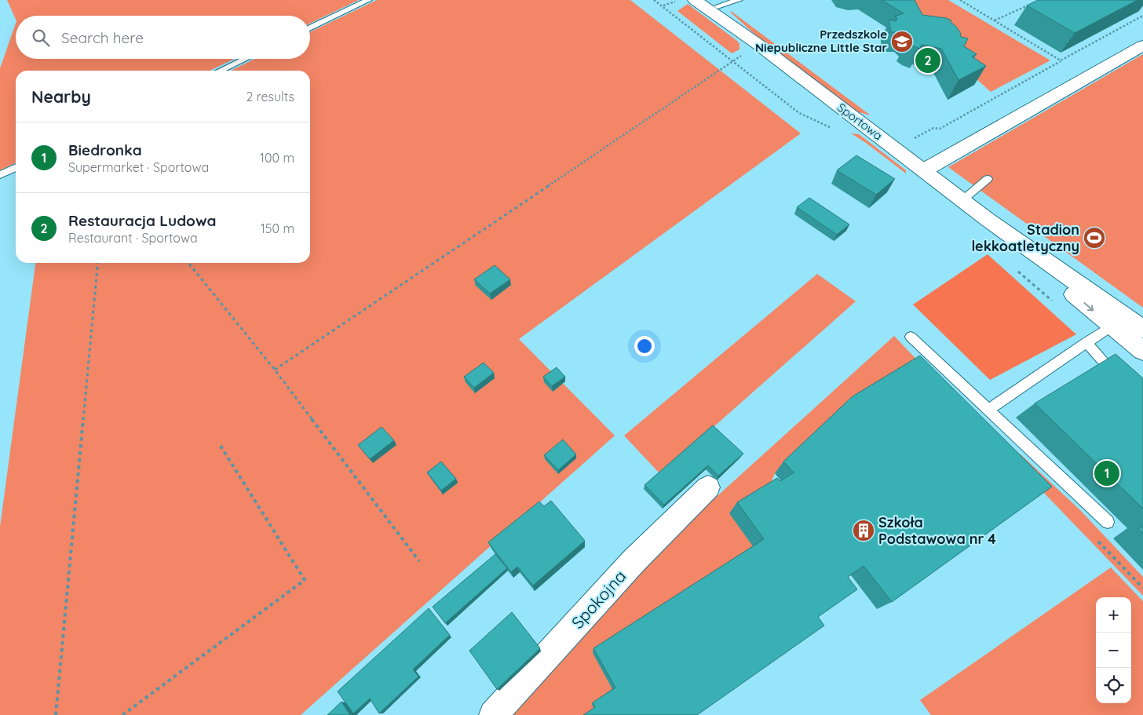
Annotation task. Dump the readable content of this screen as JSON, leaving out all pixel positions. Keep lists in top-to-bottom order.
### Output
{
  "streets": {
    "street": ["Sportowa", "Spokojna"]
  },
  "places": {
    "school or university": ["Przedszkole Niepubliczne Little Star"],
    "sports": ["Stadion lekkoatletyczny"],
    "building": ["Szkoła Podstawowa nr 4"]
  },
  "page": {
    "search": "Search here",
    "pins": ["2", "1"],
    "heading": ["Nearby", "2 results"],
    "list": [
      {
        "mark": "1",
        "name": "Biedronka",
        "note": "Supermarket · Sportowa",
        "value": "100 m"
      },
      {
        "mark": "2",
        "name": "Restauracja Ludowa",
        "note": "Restaurant · Sportowa",
        "value": "150 m"
      }
    ],
    "map_buttons": ["+", "−"]
  }
}
